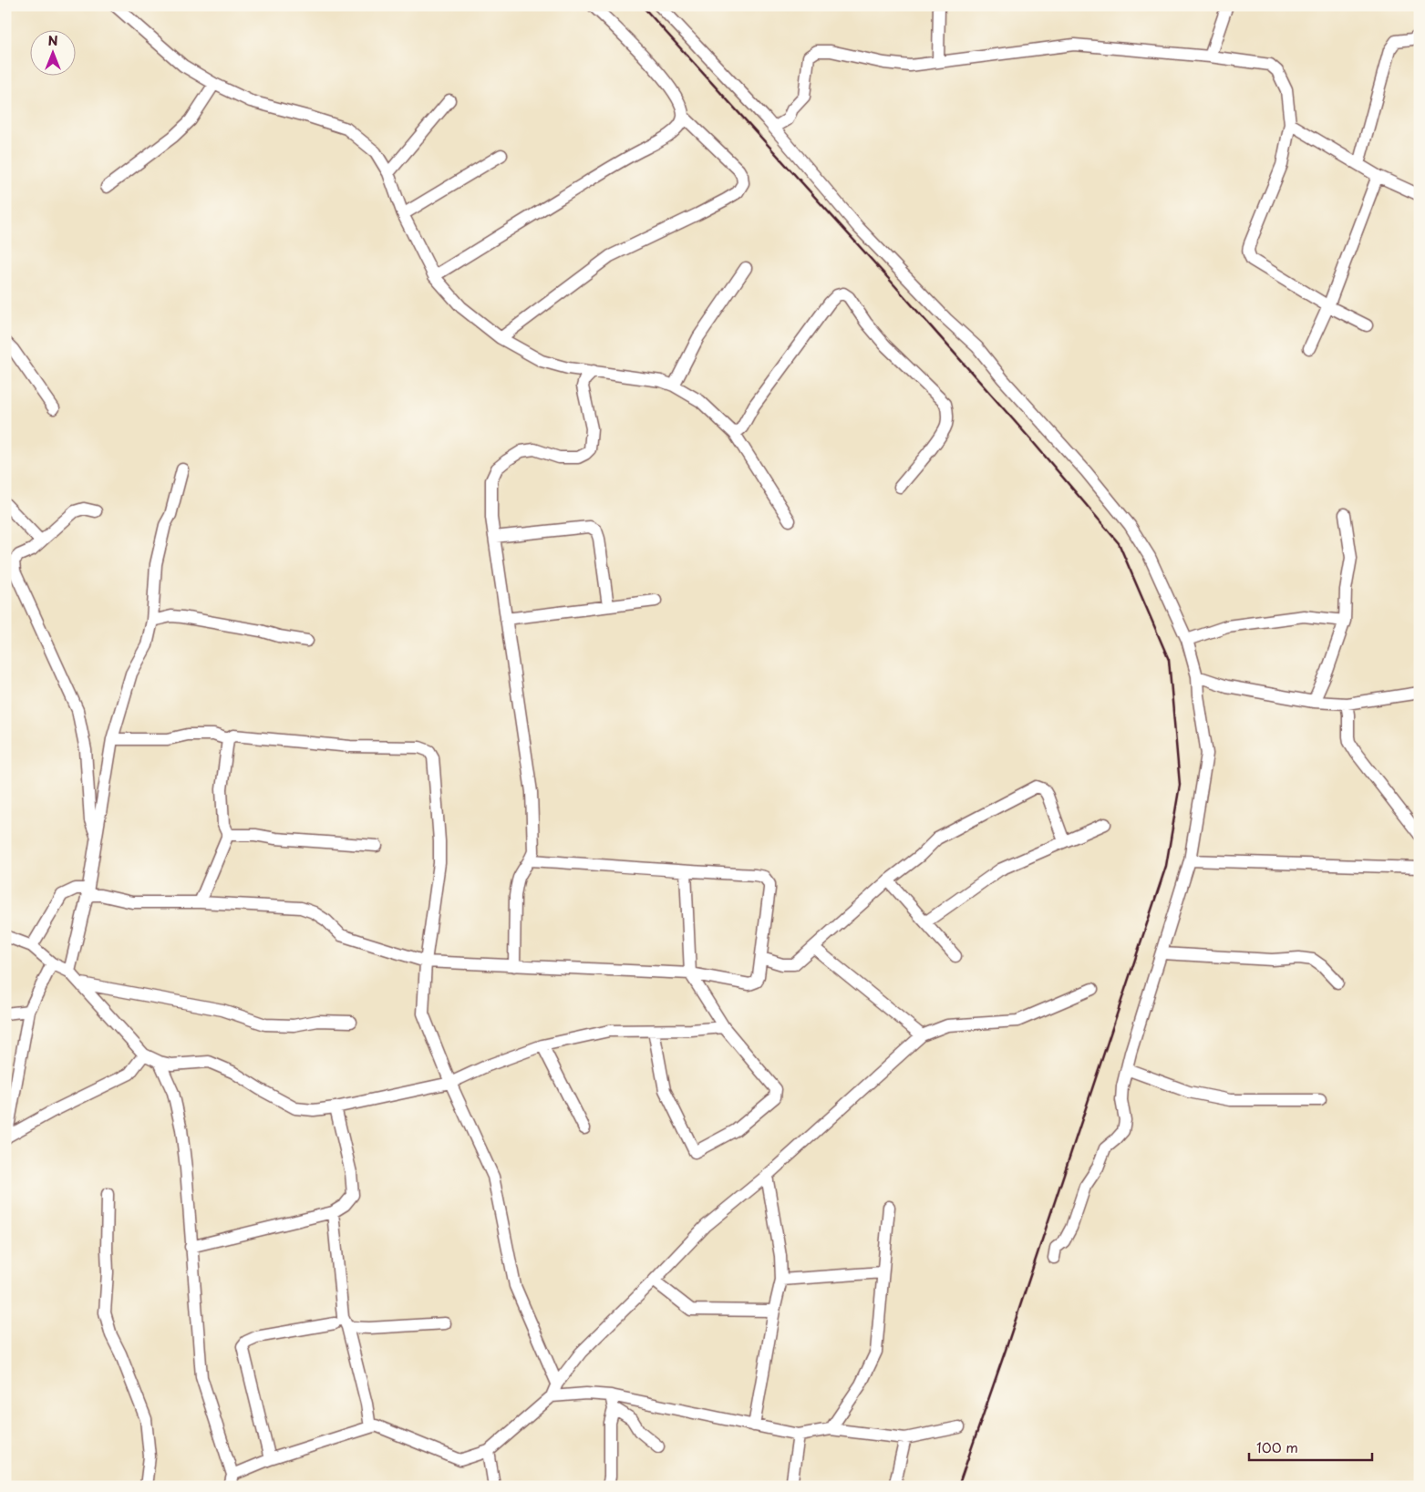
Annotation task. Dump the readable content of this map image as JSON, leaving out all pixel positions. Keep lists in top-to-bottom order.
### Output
{
  "scale_bar": "100 m",
  "north": "top"
}
